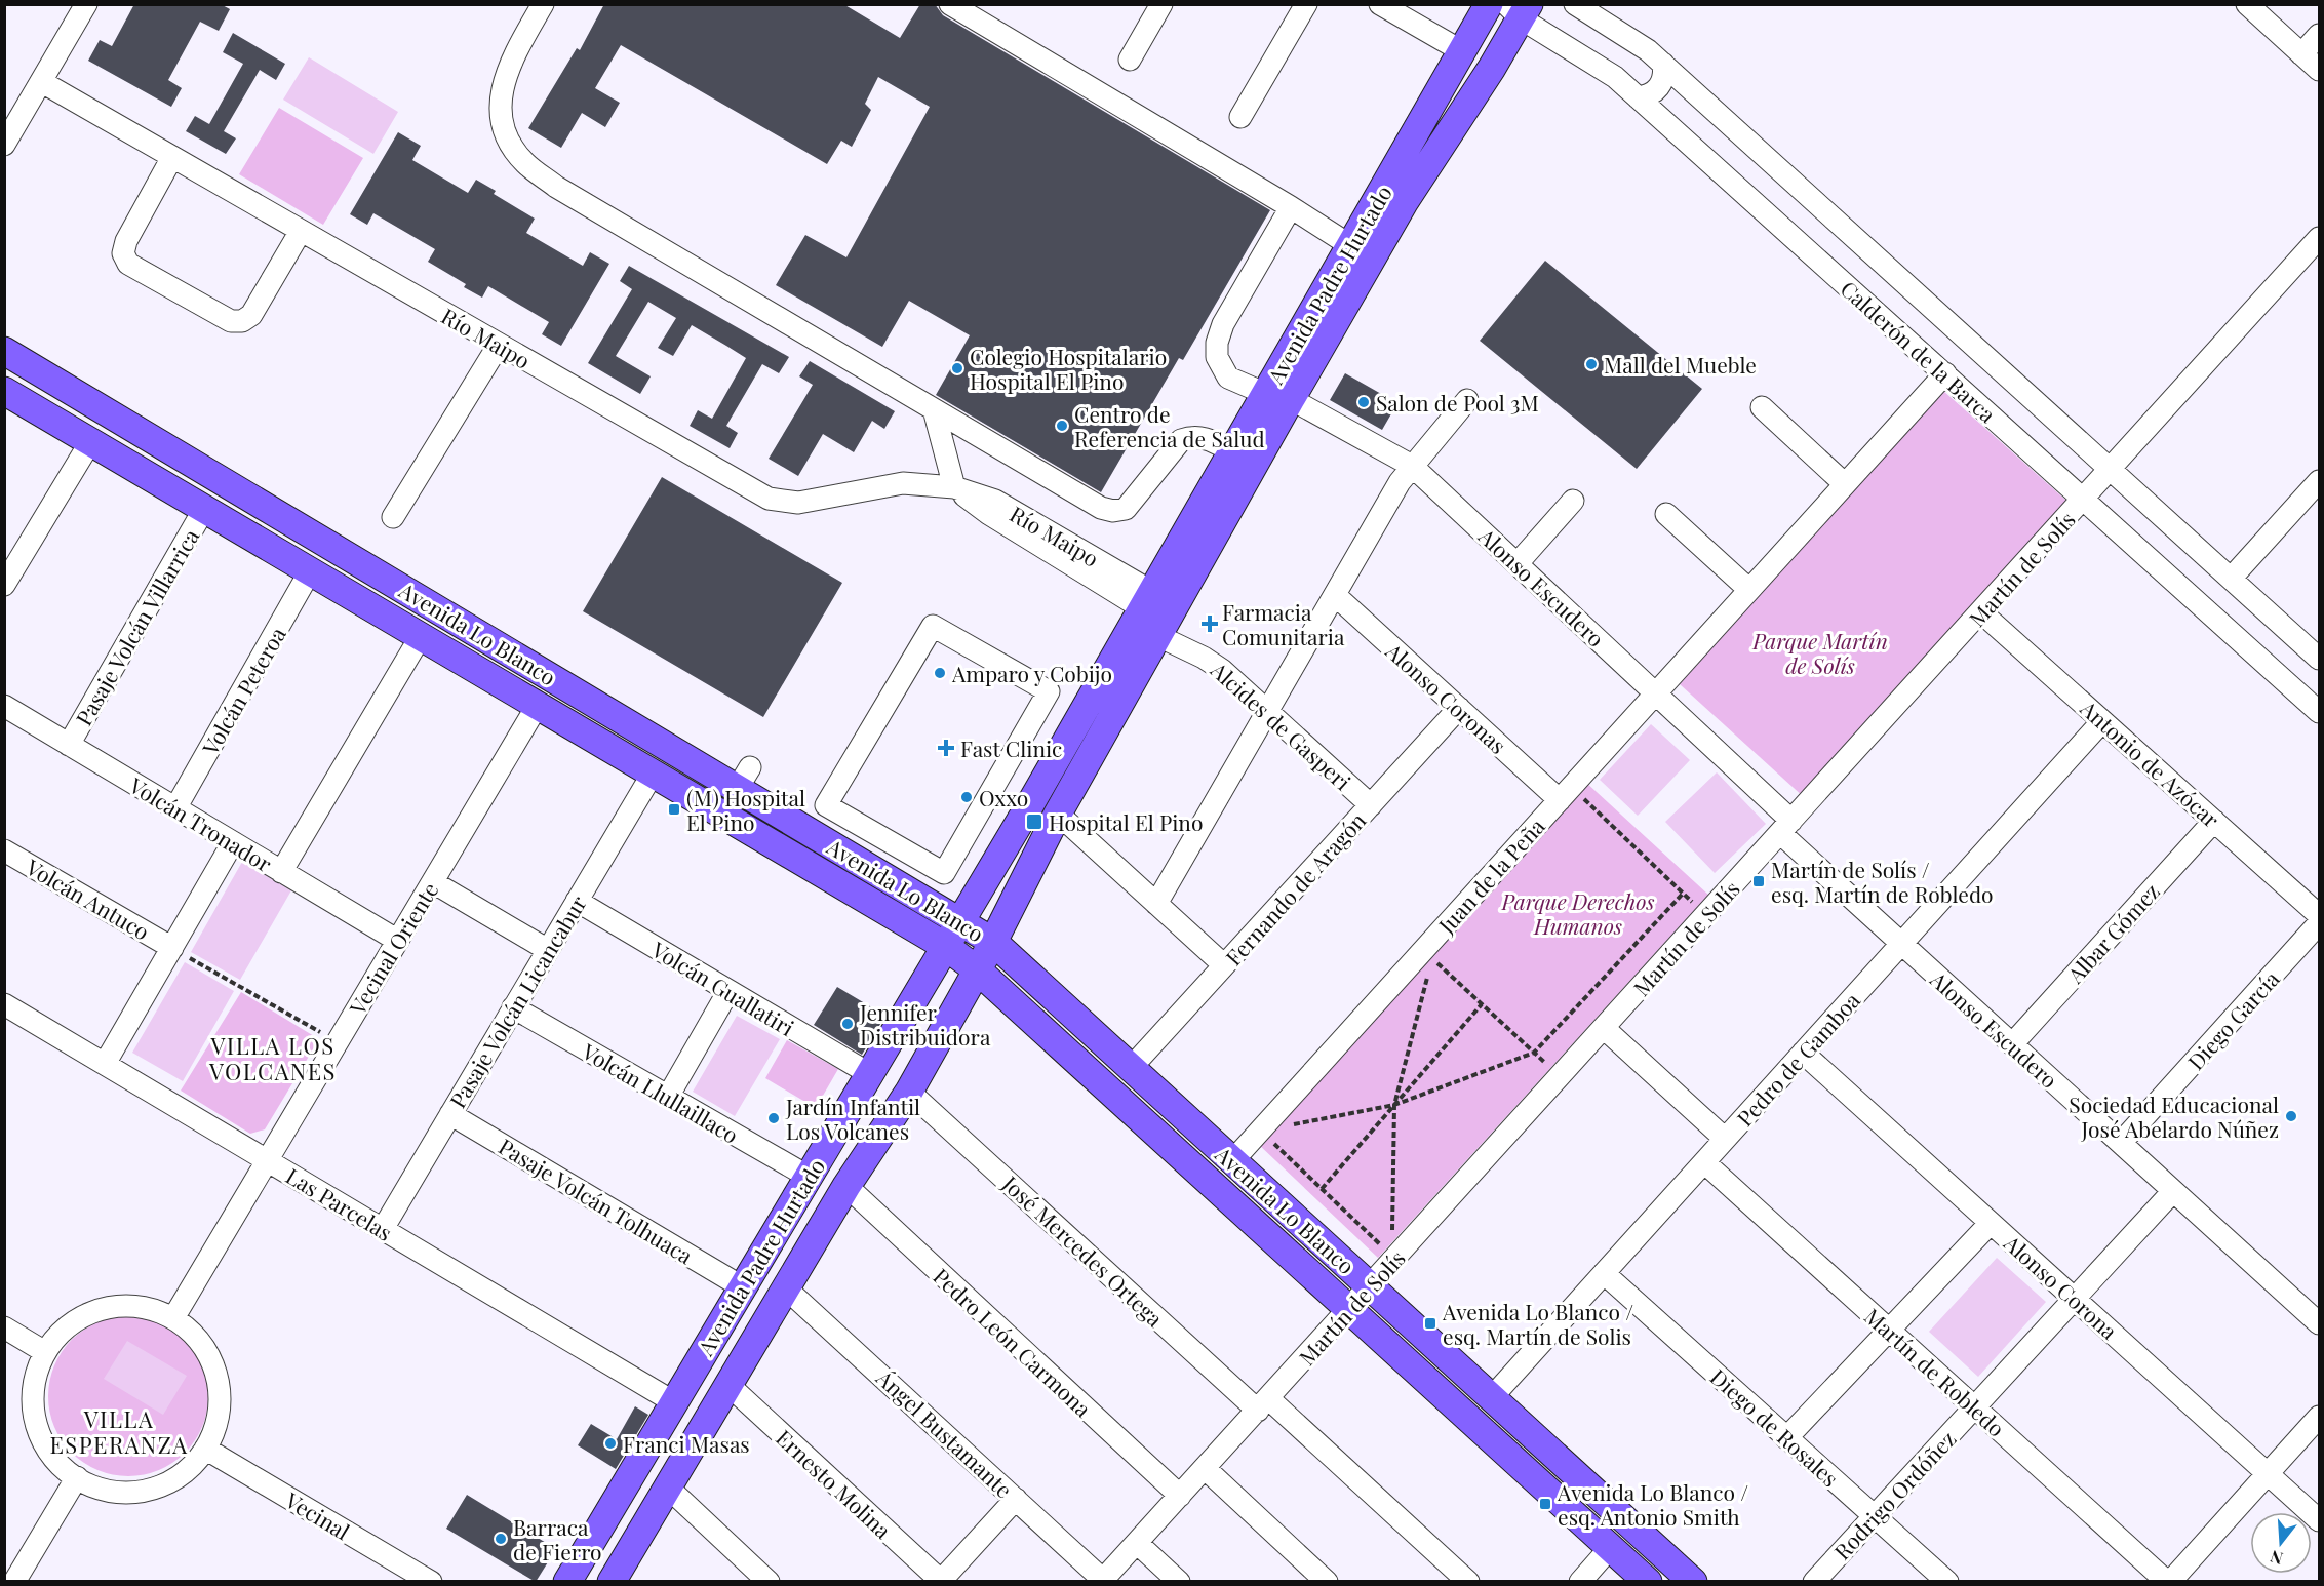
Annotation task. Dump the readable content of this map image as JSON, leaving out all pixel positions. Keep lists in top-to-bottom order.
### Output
{
  "streets": {
    "main road": ["Avenida Padre Hurtado", "Avenida Lo Blanco"],
    "street": [
      "Río Maipo",
      "Calderón de la Barca",
      "Martín de Solís",
      "Alonso Escudero",
      "Pasaje Volcán Villarrica",
      "Volcán Peteroa",
      "Alonso Coronas",
      "Alcides de Gasperi",
      "Antonio de Azócar",
      "Volcán Tronador",
      "Juan de la Peña",
      "Fernando de Aragón",
      "Volcán Antuco",
      "Albar Gómez",
      "Vecinal Oriente",
      "Volcán Guallatiri",
      "Pasaje Volcán Licancabur",
      "Diego García",
      "Pedro de Gamboa",
      "Volcán Llullaillaco",
      "Pasaje Volcán Tolhuaca",
      "Las Parcelas",
      "José Mercedes Ortega",
      "Alonso Corona",
      "Pedro León Carmona",
      "Martín de Robledo",
      "Diego de Rosales",
      "Ángel Bustamante",
      "Ernesto Molina",
      "Rodrigo Ordóñez",
      "Vecinal"
    ]
  },
  "crossings": [
    ["Avenida Padre Hurtado", "Río Maipo"],
    ["Avenida Padre Hurtado", "Calderón de la Barca"],
    ["Avenida Padre Hurtado", "Alonso Escudero"],
    ["Avenida Padre Hurtado", "Avenida Lo Blanco"],
    ["Avenida Padre Hurtado", "Alcides de Gasperi"],
    ["Avenida Padre Hurtado", "Volcán Guallatiri"],
    ["Avenida Padre Hurtado", "Volcán Llullaillaco"],
    ["Avenida Padre Hurtado", "Pasaje Volcán Tolhuaca"],
    ["Avenida Padre Hurtado", "Las Parcelas"],
    ["Avenida Padre Hurtado", "José Mercedes Ortega"],
    ["Avenida Padre Hurtado", "Pedro León Carmona"],
    ["Avenida Padre Hurtado", "Ángel Bustamante"],
    ["Avenida Padre Hurtado", "Ernesto Molina"],
    ["Calderón de la Barca", "Martín de Solís"],
    ["Calderón de la Barca", "Juan de la Peña"],
    ["Martín de Solís", "Alonso Escudero"],
    ["Martín de Solís", "Avenida Lo Blanco"],
    ["Martín de Solís", "Antonio de Azócar"],
    ["Martín de Solís", "José Mercedes Ortega"],
    ["Martín de Solís", "Pedro León Carmona"],
    ["Martín de Solís", "Ángel Bustamante"],
    ["Alonso Escudero", "Juan de la Peña"],
    ["Alonso Escudero", "Albar Gómez"],
    ["Alonso Escudero", "Diego García"],
    ["Alonso Escudero", "Pedro de Gamboa"],
    ["Alonso Escudero", "Rodrigo Ordóñez"],
    ["Pasaje Volcán Villarrica", "Avenida Lo Blanco"],
    ["Pasaje Volcán Villarrica", "Volcán Tronador"],
    ["Avenida Lo Blanco", "Volcán Peteroa"],
    ["Avenida Lo Blanco", "Juan de la Peña"],
    ["Avenida Lo Blanco", "Fernando de Aragón"],
    ["Avenida Lo Blanco", "Vecinal Oriente"],
    ["Avenida Lo Blanco", "Pasaje Volcán Licancabur"],
    ["Avenida Lo Blanco", "Pedro de Gamboa"],
    ["Volcán Peteroa", "Volcán Tronador"],
    ["Alonso Coronas", "Juan de la Peña"],
    ["Alonso Coronas", "Fernando de Aragón"],
    ["Alcides de Gasperi", "Fernando de Aragón"],
    ["Antonio de Azócar", "Albar Gómez"],
    ["Antonio de Azócar", "Pedro de Gamboa"],
    ["Volcán Tronador", "Vecinal Oriente"],
    ["Vecinal Oriente", "Las Parcelas"],
    ["Vecinal Oriente", "Vecinal"],
    ["Volcán Guallatiri", "Pasaje Volcán Licancabur"],
    ["Pasaje Volcán Licancabur", "Volcán Llullaillaco"],
    ["Pasaje Volcán Licancabur", "Pasaje Volcán Tolhuaca"],
    ["Pasaje Volcán Licancabur", "Las Parcelas"],
    ["Pedro de Gamboa", "Alonso Corona"],
    ["Pedro de Gamboa", "Martín de Robledo"],
    ["Pedro de Gamboa", "Diego de Rosales"],
    ["Alonso Corona", "Rodrigo Ordóñez"],
    ["Martín de Robledo", "Rodrigo Ordóñez"],
    ["Diego de Rosales", "Rodrigo Ordóñez"]
  ],
  "districts": ["VILLA LOS VOLCANES", "VILLA ESPERANZA"],
  "parks": ["Parque Martín de Solís", "Parque Derechos Humanos"],
  "places": {
    "other": [
      "Mall del Mueble",
      "Colegio Hospitalario Hospital El Pino",
      "Salon de Pool 3M",
      "Centro de Referencia de Salud",
      "Amparo y Cobijo",
      "Oxxo",
      "Jennifer Distribuidora",
      "Sociedad Educacional José Abelardo Núñez",
      "Jardín Infantil Los Volcanes",
      "Franci Masas",
      "Barraca de Fierro"
    ],
    "health": ["Farmacia Comunitaria", "Fast Clinic"],
    "transit": [
      "(M) Hospital El Pino",
      "Hospital El Pino",
      "Martín de Solís / esq. Martín de Robledo",
      "Avenida Lo Blanco / esq. Martín de Solis",
      "Avenida Lo Blanco / esq. Antonio Smith"
    ]
  },
  "north": "bottom"
}
